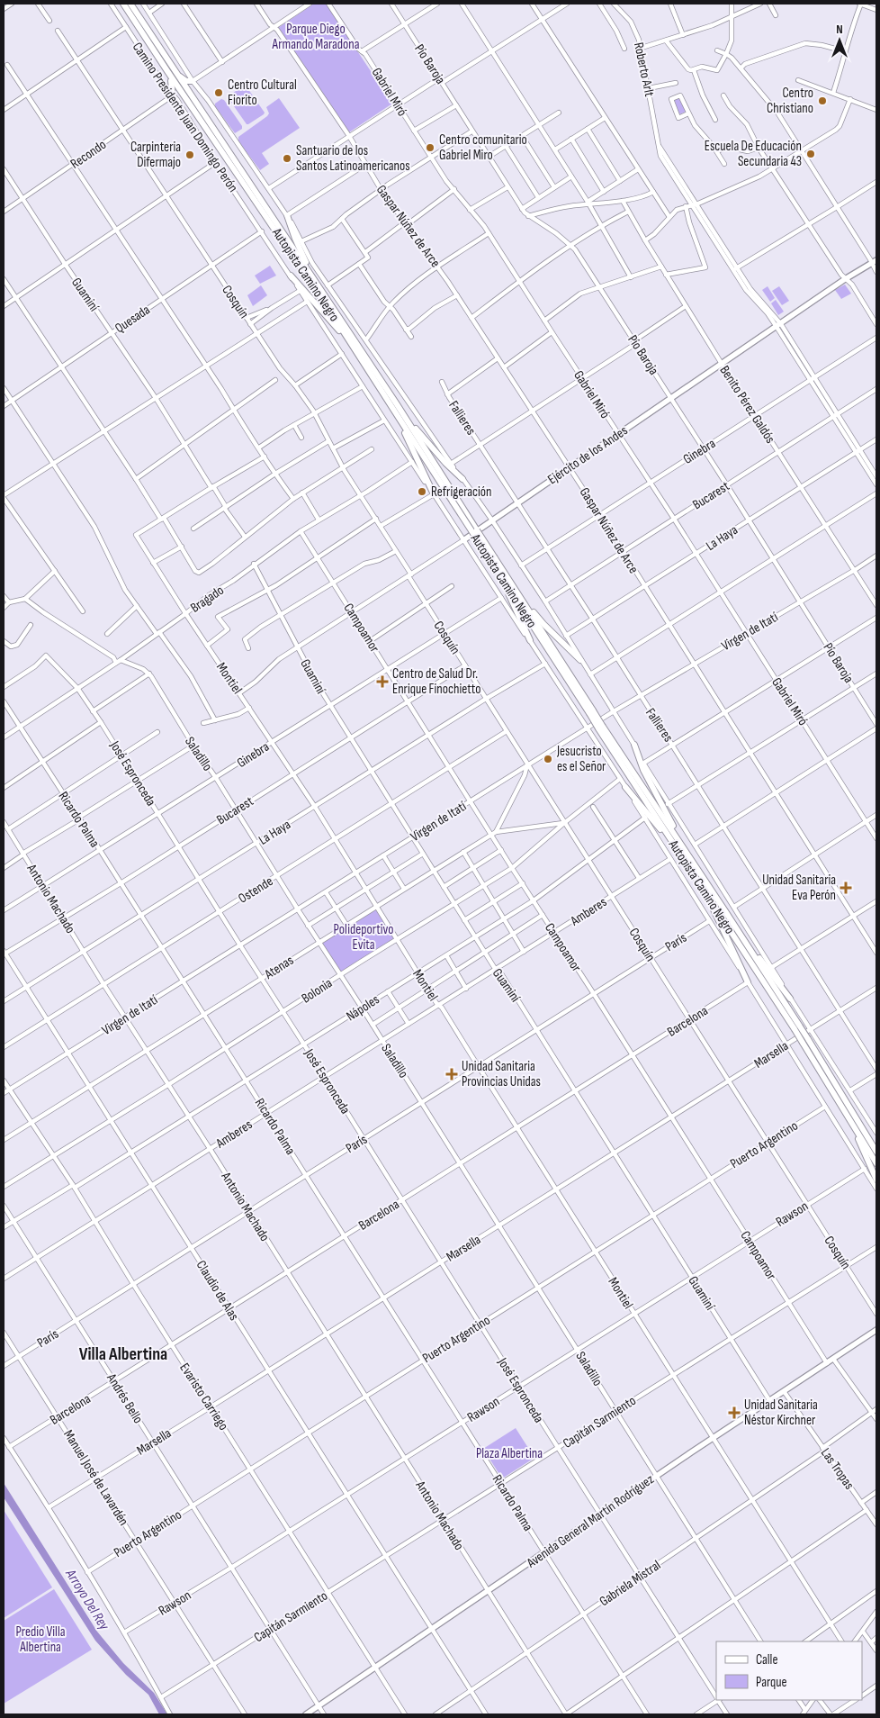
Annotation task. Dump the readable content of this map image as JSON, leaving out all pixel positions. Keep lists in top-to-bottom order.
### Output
{
  "streets": {
    "highway": ["Autopista Camino Negro"],
    "main road": ["Ejército de los Andes", "Avenida General Martín Rodríguez"],
    "street": [
      "Pío Baroja",
      "Roberto Arlt",
      "Gabriel Miró",
      "Camino Presidente Juan Domingo Perón",
      "Recondo",
      "Gaspar Núñez de Arce",
      "Guaminí",
      "Cosquín",
      "Quesada",
      "Benito Pérez Galdós",
      "Fallieres",
      "Ginebra",
      "Bucarest",
      "La Haya",
      "Bragado",
      "Campoamor",
      "Virgen de Itatí",
      "Montiel",
      "Saladillo",
      "José Espronceda",
      "Ricardo Palma",
      "Ostende",
      "Antonio Machado",
      "Amberes",
      "París",
      "Atenas",
      "Bolonia",
      "Nápoles",
      "Barcelona",
      "Marsella",
      "Puerto Argentino",
      "Rawson",
      "Claudio de Alas",
      "Evaristo Carriego",
      "Andrés Bello",
      "Capitán Sarmiento",
      "Las Tropas",
      "Manuel José de Lavardén",
      "Gabriela Mistral"
    ]
  },
  "crossings": [
    ["Pío Baroja", "Ginebra"],
    ["Pío Baroja", "Ejército de los Andes"],
    ["Pío Baroja", "Bucarest"],
    ["Pío Baroja", "La Haya"],
    ["Pío Baroja", "Virgen de Itatí"],
    ["Roberto Arlt", "Ginebra"],
    ["Roberto Arlt", "Ejército de los Andes"],
    ["Roberto Arlt", "Bucarest"],
    ["Roberto Arlt", "La Haya"],
    ["Gabriel Miró", "Ginebra"],
    ["Gabriel Miró", "Ejército de los Andes"],
    ["Gabriel Miró", "Bucarest"],
    ["Gabriel Miró", "La Haya"],
    ["Gabriel Miró", "Virgen de Itatí"],
    ["Camino Presidente Juan Domingo Perón", "Recondo"],
    ["Camino Presidente Juan Domingo Perón", "Quesada"],
    ["Camino Presidente Juan Domingo Perón", "Ginebra"],
    ["Camino Presidente Juan Domingo Perón", "Ejército de los Andes"],
    ["Camino Presidente Juan Domingo Perón", "Bucarest"],
    ["Camino Presidente Juan Domingo Perón", "La Haya"],
    ["Camino Presidente Juan Domingo Perón", "Bragado"],
    ["Camino Presidente Juan Domingo Perón", "Virgen de Itatí"],
    ["Camino Presidente Juan Domingo Perón", "Amberes"],
    ["Camino Presidente Juan Domingo Perón", "París"],
    ["Camino Presidente Juan Domingo Perón", "Bolonia"],
    ["Camino Presidente Juan Domingo Perón", "Nápoles"],
    ["Camino Presidente Juan Domingo Perón", "Barcelona"],
    ["Camino Presidente Juan Domingo Perón", "Marsella"],
    ["Camino Presidente Juan Domingo Perón", "Puerto Argentino"],
    ["Camino Presidente Juan Domingo Perón", "Rawson"],
    ["Recondo", "Guaminí"],
    ["Recondo", "Cosquín"],
    ["Gaspar Núñez de Arce", "Ginebra"],
    ["Gaspar Núñez de Arce", "Ejército de los Andes"],
    ["Gaspar Núñez de Arce", "Bucarest"],
    ["Gaspar Núñez de Arce", "La Haya"],
    ["Gaspar Núñez de Arce", "Virgen de Itatí"],
    ["Guaminí", "Quesada"],
    ["Guaminí", "Ginebra"],
    ["Guaminí", "Ejército de los Andes"],
    ["Guaminí", "Bucarest"],
    ["Guaminí", "La Haya"],
    ["Guaminí", "Bragado"],
    ["Guaminí", "Virgen de Itatí"],
    ["Guaminí", "Ostende"],
    ["Guaminí", "Amberes"],
    ["Guaminí", "París"],
    ["Guaminí", "Atenas"],
    ["Guaminí", "Bolonia"],
    ["Guaminí", "Nápoles"],
    ["Guaminí", "Barcelona"],
    ["Guaminí", "Marsella"],
    ["Guaminí", "Puerto Argentino"],
    ["Guaminí", "Rawson"],
    ["Guaminí", "Capitán Sarmiento"],
    ["Guaminí", "Avenida General Martín Rodríguez"],
    ["Cosquín", "Quesada"],
    ["Cosquín", "Ginebra"],
    ["Cosquín", "Ejército de los Andes"],
    ["Cosquín", "Bucarest"],
    ["Cosquín", "La Haya"],
    ["Cosquín", "Bragado"],
    ["Cosquín", "Virgen de Itatí"],
    ["Cosquín", "Ostende"],
    ["Cosquín", "Amberes"],
    ["Cosquín", "París"],
    ["Cosquín", "Atenas"],
    ["Cosquín", "Bolonia"],
    ["Cosquín", "Nápoles"],
    ["Cosquín", "Barcelona"],
    ["Cosquín", "Marsella"],
    ["Cosquín", "Puerto Argentino"],
    ["Cosquín", "Rawson"],
    ["Cosquín", "Capitán Sarmiento"],
    ["Benito Pérez Galdós", "Ginebra"],
    ["Benito Pérez Galdós", "Ejército de los Andes"],
    ["Benito Pérez Galdós", "Bucarest"],
    ["Benito Pérez Galdós", "La Haya"],
    ["Benito Pérez Galdós", "Virgen de Itatí"],
    ["Fallieres", "Ginebra"],
    ["Fallieres", "Ejército de los Andes"],
    ["Fallieres", "Bucarest"],
    ["Fallieres", "La Haya"],
    ["Fallieres", "Virgen de Itatí"],
    ["Fallieres", "Marsella"],
    ["Ginebra", "Campoamor"],
    ["Ginebra", "Montiel"],
    ["Ginebra", "Saladillo"],
    ["Ginebra", "José Espronceda"],
    ["Ginebra", "Ricardo Palma"],
    ["Ginebra", "Antonio Machado"],
    ["Ejército de los Andes", "Campoamor"],
    ["Ejército de los Andes", "Montiel"],
    ["Bucarest", "Campoamor"],
    ["Bucarest", "Montiel"],
    ["Bucarest", "Saladillo"],
    ["Bucarest", "José Espronceda"],
    ["Bucarest", "Ricardo Palma"],
    ["Bucarest", "Antonio Machado"],
    ["Bucarest", "Claudio de Alas"],
    ["La Haya", "Campoamor"],
    ["La Haya", "Montiel"],
    ["La Haya", "Saladillo"],
    ["La Haya", "José Espronceda"],
    ["La Haya", "Ricardo Palma"],
    ["La Haya", "Antonio Machado"],
    ["La Haya", "Claudio de Alas"],
    ["Bragado", "Campoamor"],
    ["Bragado", "Montiel"],
    ["Bragado", "José Espronceda"],
    ["Bragado", "Ricardo Palma"],
    ["Campoamor", "Virgen de Itatí"],
    ["Campoamor", "Ostende"],
    ["Campoamor", "Amberes"],
    ["Campoamor", "París"],
    ["Campoamor", "Atenas"],
    ["Campoamor", "Bolonia"],
    ["Campoamor", "Nápoles"],
    ["Campoamor", "Barcelona"],
    ["Campoamor", "Marsella"],
    ["Campoamor", "Puerto Argentino"],
    ["Campoamor", "Rawson"],
    ["Campoamor", "Capitán Sarmiento"],
    ["Campoamor", "Avenida General Martín Rodríguez"],
    ["Virgen de Itatí", "Montiel"],
    ["Virgen de Itatí", "Saladillo"],
    ["Virgen de Itatí", "José Espronceda"],
    ["Virgen de Itatí", "Ricardo Palma"],
    ["Virgen de Itatí", "Antonio Machado"],
    ["Virgen de Itatí", "Claudio de Alas"],
    ["Virgen de Itatí", "Evaristo Carriego"],
    ["Montiel", "Ostende"],
    ["Montiel", "Amberes"],
    ["Montiel", "París"],
    ["Montiel", "Atenas"],
    ["Montiel", "Bolonia"],
    ["Montiel", "Nápoles"],
    ["Montiel", "Barcelona"],
    ["Montiel", "Marsella"],
    ["Montiel", "Puerto Argentino"],
    ["Montiel", "Rawson"],
    ["Montiel", "Capitán Sarmiento"],
    ["Montiel", "Avenida General Martín Rodríguez"],
    ["Montiel", "Gabriela Mistral"],
    ["Saladillo", "Ostende"],
    ["Saladillo", "Amberes"],
    ["Saladillo", "París"],
    ["Saladillo", "Atenas"],
    ["Saladillo", "Bolonia"],
    ["Saladillo", "Nápoles"],
    ["Saladillo", "Barcelona"],
    ["Saladillo", "Marsella"],
    ["Saladillo", "Puerto Argentino"],
    ["Saladillo", "Rawson"],
    ["Saladillo", "Capitán Sarmiento"],
    ["Saladillo", "Avenida General Martín Rodríguez"],
    ["Saladillo", "Gabriela Mistral"],
    ["José Espronceda", "Ostende"],
    ["José Espronceda", "Amberes"],
    ["José Espronceda", "París"],
    ["José Espronceda", "Atenas"],
    ["José Espronceda", "Bolonia"],
    ["José Espronceda", "Nápoles"],
    ["José Espronceda", "Barcelona"],
    ["José Espronceda", "Marsella"],
    ["José Espronceda", "Puerto Argentino"],
    ["José Espronceda", "Rawson"],
    ["José Espronceda", "Capitán Sarmiento"],
    ["José Espronceda", "Avenida General Martín Rodríguez"],
    ["José Espronceda", "Gabriela Mistral"],
    ["Ricardo Palma", "Ostende"],
    ["Ricardo Palma", "Amberes"],
    ["Ricardo Palma", "París"],
    ["Ricardo Palma", "Atenas"],
    ["Ricardo Palma", "Bolonia"],
    ["Ricardo Palma", "Nápoles"],
    ["Ricardo Palma", "Barcelona"],
    ["Ricardo Palma", "Marsella"],
    ["Ricardo Palma", "Puerto Argentino"],
    ["Ricardo Palma", "Rawson"],
    ["Ricardo Palma", "Capitán Sarmiento"],
    ["Ricardo Palma", "Avenida General Martín Rodríguez"],
    ["Ricardo Palma", "Gabriela Mistral"],
    ["Ostende", "Antonio Machado"],
    ["Ostende", "Claudio de Alas"],
    ["Antonio Machado", "Amberes"],
    ["Antonio Machado", "París"],
    ["Antonio Machado", "Atenas"],
    ["Antonio Machado", "Bolonia"],
    ["Antonio Machado", "Nápoles"],
    ["Antonio Machado", "Barcelona"],
    ["Antonio Machado", "Marsella"],
    ["Antonio Machado", "Puerto Argentino"],
    ["Antonio Machado", "Rawson"],
    ["Antonio Machado", "Capitán Sarmiento"],
    ["Antonio Machado", "Avenida General Martín Rodríguez"],
    ["Antonio Machado", "Gabriela Mistral"],
    ["Amberes", "Claudio de Alas"],
    ["Amberes", "Evaristo Carriego"],
    ["Amberes", "Andrés Bello"],
    ["París", "Claudio de Alas"],
    ["París", "Evaristo Carriego"],
    ["París", "Andrés Bello"],
    ["París", "Manuel José de Lavardén"],
    ["Atenas", "Bolonia"],
    ["Atenas", "Claudio de Alas"],
    ["Atenas", "Evaristo Carriego"],
    ["Bolonia", "Claudio de Alas"],
    ["Bolonia", "Evaristo Carriego"],
    ["Nápoles", "Claudio de Alas"],
    ["Nápoles", "Evaristo Carriego"],
    ["Nápoles", "Andrés Bello"],
    ["Barcelona", "Claudio de Alas"],
    ["Barcelona", "Evaristo Carriego"],
    ["Barcelona", "Andrés Bello"],
    ["Barcelona", "Manuel José de Lavardén"],
    ["Marsella", "Claudio de Alas"],
    ["Marsella", "Evaristo Carriego"],
    ["Marsella", "Andrés Bello"],
    ["Marsella", "Manuel José de Lavardén"],
    ["Puerto Argentino", "Claudio de Alas"],
    ["Puerto Argentino", "Evaristo Carriego"],
    ["Puerto Argentino", "Andrés Bello"],
    ["Puerto Argentino", "Manuel José de Lavardén"],
    ["Rawson", "Claudio de Alas"],
    ["Rawson", "Evaristo Carriego"],
    ["Rawson", "Andrés Bello"],
    ["Rawson", "Manuel José de Lavardén"],
    ["Claudio de Alas", "Capitán Sarmiento"],
    ["Claudio de Alas", "Avenida General Martín Rodríguez"],
    ["Claudio de Alas", "Gabriela Mistral"],
    ["Evaristo Carriego", "Capitán Sarmiento"],
    ["Evaristo Carriego", "Avenida General Martín Rodríguez"],
    ["Andrés Bello", "Capitán Sarmiento"],
    ["Andrés Bello", "Avenida General Martín Rodríguez"],
    ["Capitán Sarmiento", "Manuel José de Lavardén"],
    ["Las Tropas", "Avenida General Martín Rodríguez"],
    ["Las Tropas", "Gabriela Mistral"]
  ],
  "districts": ["Villa Albertina"],
  "water": ["Arroyo Del Rey"],
  "parks": [
    "Parque Diego Armando Maradona",
    "Polideportivo Evita",
    "Plaza Albertina",
    "Predio Villa Albertina"
  ],
  "places": {
    "other": [
      "Centro Cultural Fiorito",
      "Centro Christiano",
      "Centro comunitario Gabriel Miro",
      "Escuela De Educación Secundaria 43",
      "Carpinteria Difermajo",
      "Santuario de los Santos Latinoamericanos",
      "Refrigeración",
      "Jesucristo es el Señor"
    ],
    "health": [
      "Centro de Salud Dr. Enrique Finochietto",
      "Unidad Sanitaria Eva Perón",
      "Unidad Sanitaria Provincias Unidas",
      "Unidad Sanitaria Néstor Kirchner"
    ]
  },
  "legend": ["Calle", "Parque"],
  "north": "top"
}
